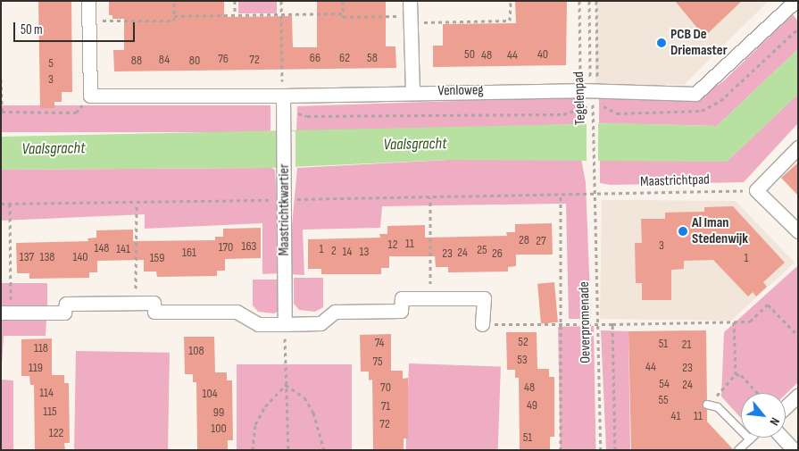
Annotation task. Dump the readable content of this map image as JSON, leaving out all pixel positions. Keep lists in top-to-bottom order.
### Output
{
  "streets": {
    "street": ["Venloweg", "Maastrichtkwartier"],
    "path": ["Tegelenpad", "Maastrichtpad", "Oeverpromenade"]
  },
  "crossings": [
    ["Venloweg", "Tegelenpad"],
    ["Venloweg", "Maastrichtkwartier"],
    ["Tegelenpad", "Maastrichtpad"],
    ["Tegelenpad", "Oeverpromenade"],
    ["Maastrichtpad", "Oeverpromenade"]
  ],
  "water": ["Vaalsgracht"],
  "places": ["PCB De Driemaster", "Al Iman Stedenwijk"],
  "house_numbers": [
    "50",
    "40",
    "48",
    "44",
    "66",
    "62",
    "58",
    "76",
    "84",
    "72",
    "88",
    "80",
    "5",
    "3",
    "28",
    "27",
    "11",
    "12",
    "3",
    "163",
    "170",
    "148",
    "141",
    "1",
    "25",
    "2",
    "14",
    "13",
    "161",
    "24",
    "23",
    "26",
    "137",
    "138",
    "140",
    "159",
    "1",
    "52",
    "74",
    "51",
    "21",
    "118",
    "108",
    "53",
    "75",
    "44",
    "119",
    "23",
    "54",
    "24",
    "70",
    "48",
    "114",
    "104",
    "55",
    "49",
    "71",
    "115",
    "99",
    "41",
    "11",
    "72",
    "100",
    "122",
    "51"
  ],
  "scale_bar": "50 m",
  "north": "bottom right"
}
